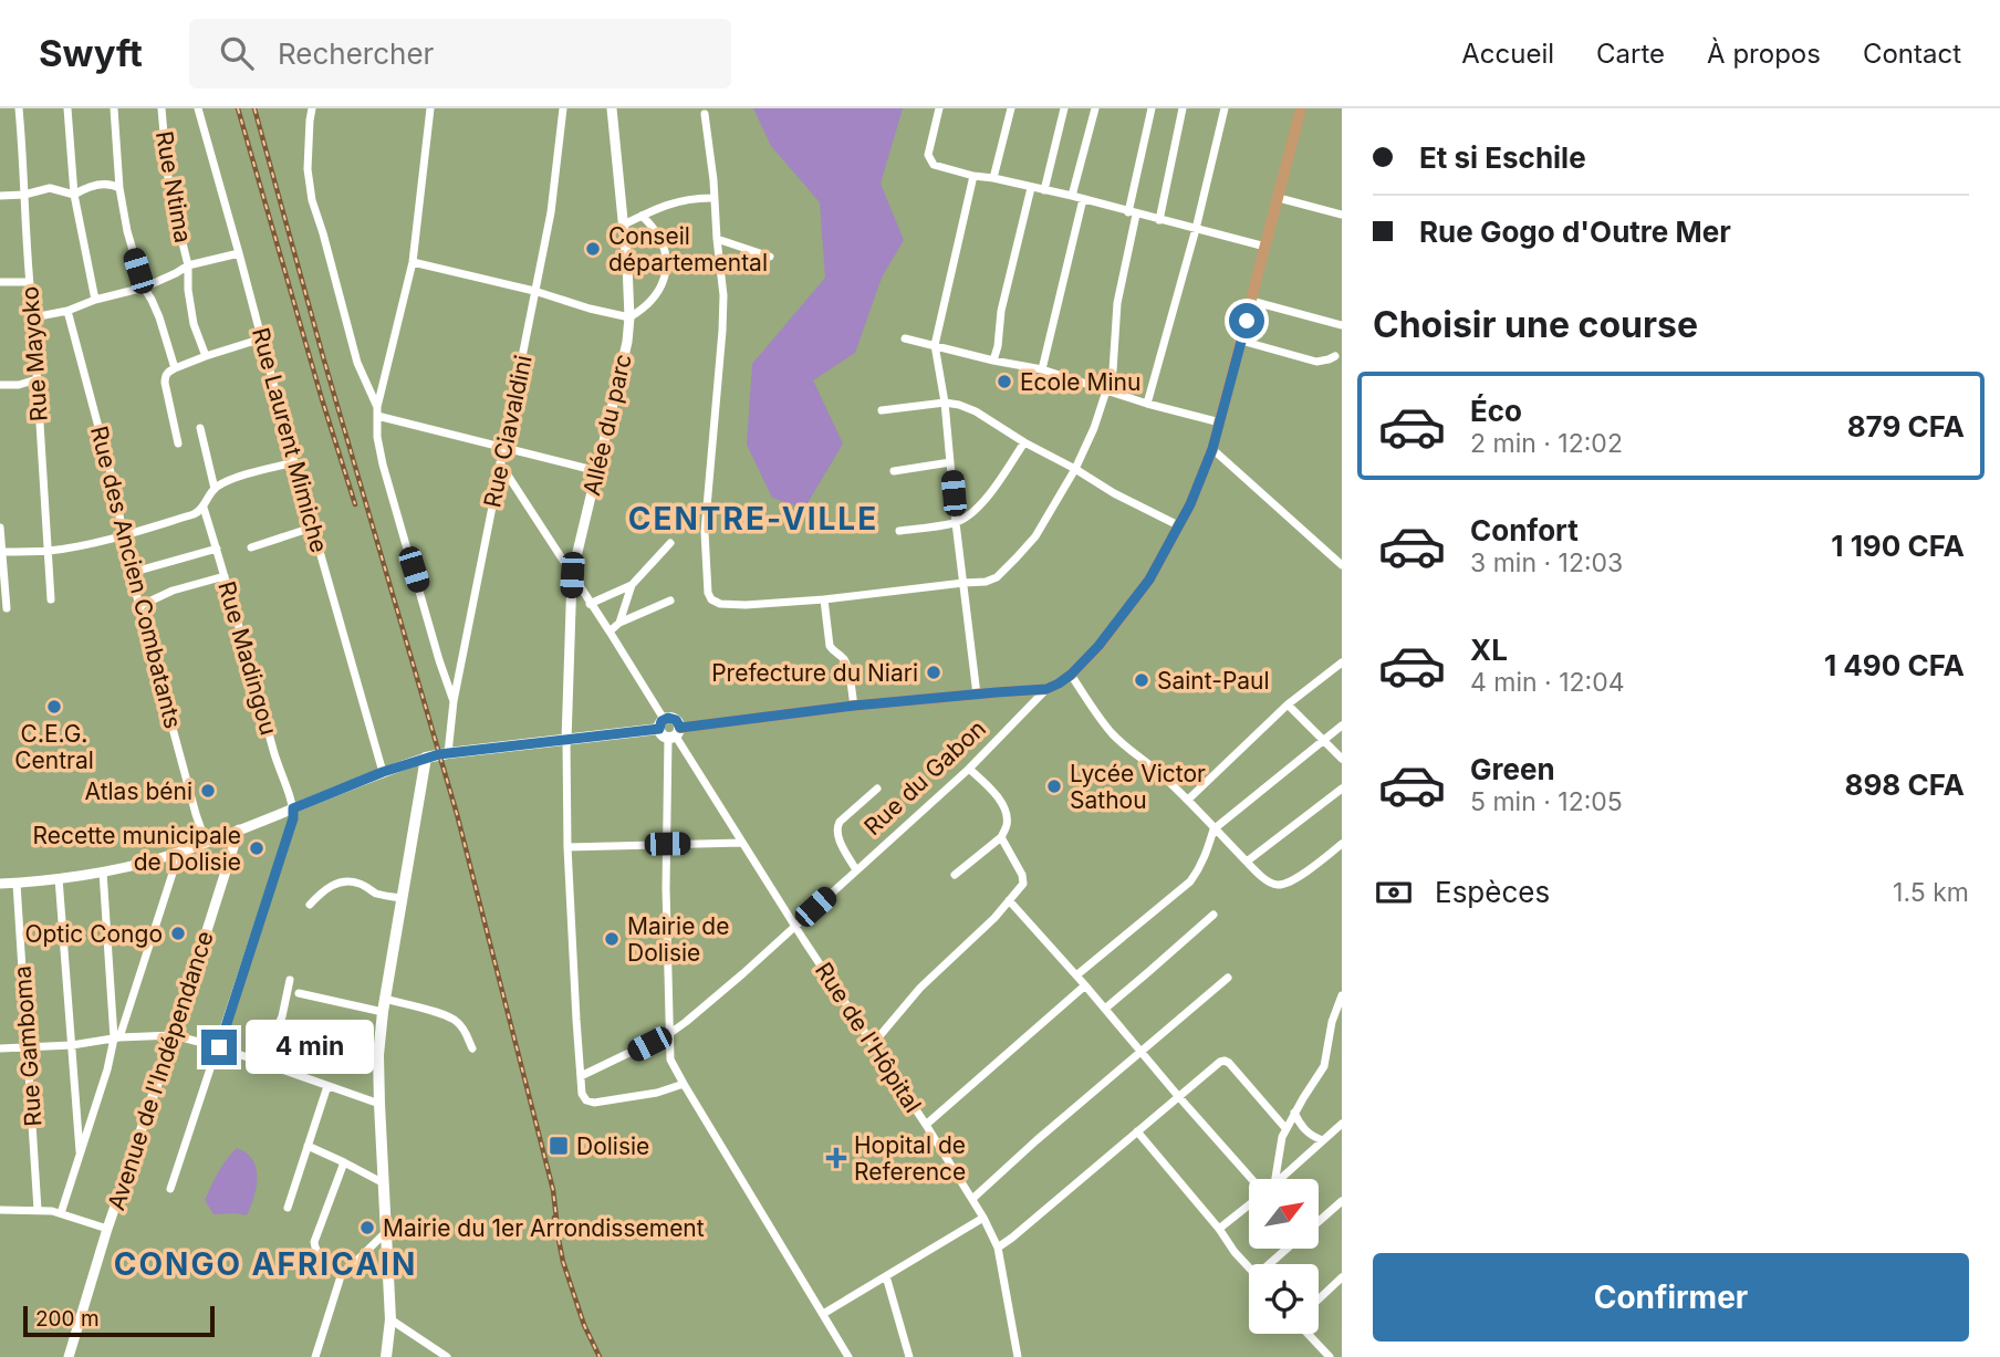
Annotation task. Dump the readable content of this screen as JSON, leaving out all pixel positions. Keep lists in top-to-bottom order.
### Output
{
  "streets": {
    "highway": ["Rue du Gabon"],
    "street": [
      "Rue Ntima",
      "Rue Mayoko",
      "Allée du parc",
      "Rue Ciavaldini",
      "Rue Laurent Mimiche",
      "Rue des Ancien Combatants",
      "Rue Madingou",
      "Rue de l'Hôpital",
      "Rue Gamboma",
      "Avenue de l'Indépendance"
    ]
  },
  "crossings": [
    ["Rue du Gabon", "Rue de l'Hôpital"]
  ],
  "districts": ["CENTRE-VILLE", "CONGO AFRICAIN"],
  "places": {
    "other": [
      "Conseil départemental",
      "Ecole Minu",
      "Prefecture du Niari",
      "Saint-Paul",
      "C.E.G. Central",
      "Lycée Victor Sathou",
      "Atlas béni",
      "Recette municipale de Dolisie",
      "Optic Congo",
      "Mairie de Dolisie",
      "Mairie du 1er Arrondissement"
    ],
    "transit": ["Dolisie"],
    "health": ["Hopital de Reference"]
  },
  "scale_bar": "200 m",
  "north": "top right",
  "page": {
    "header": "Swyft",
    "search": "Rechercher",
    "nav": [
      "Accueil",
      "Carte",
      "À propos",
      "Contact"
    ],
    "banner": ["Et si Eschile", "Rue Gogo d'Outre Mer"],
    "heading": "Choisir une course",
    "list": [
      {
        "name": "Éco",
        "note": "2 min · 12:02",
        "value": "879 CFA"
      },
      {
        "name": "Confort",
        "note": "3 min · 12:03",
        "value": "1 190 CFA"
      },
      {
        "name": "XL",
        "note": "4 min · 12:04",
        "value": "1 490 CFA"
      },
      {
        "name": "Green",
        "note": "5 min · 12:05",
        "value": "898 CFA"
      }
    ],
    "pay": ["Espèces", "1.5 km"],
    "bubble": "4 min",
    "buttons": "Confirmer",
    "scale": "200 m"
  }
}
